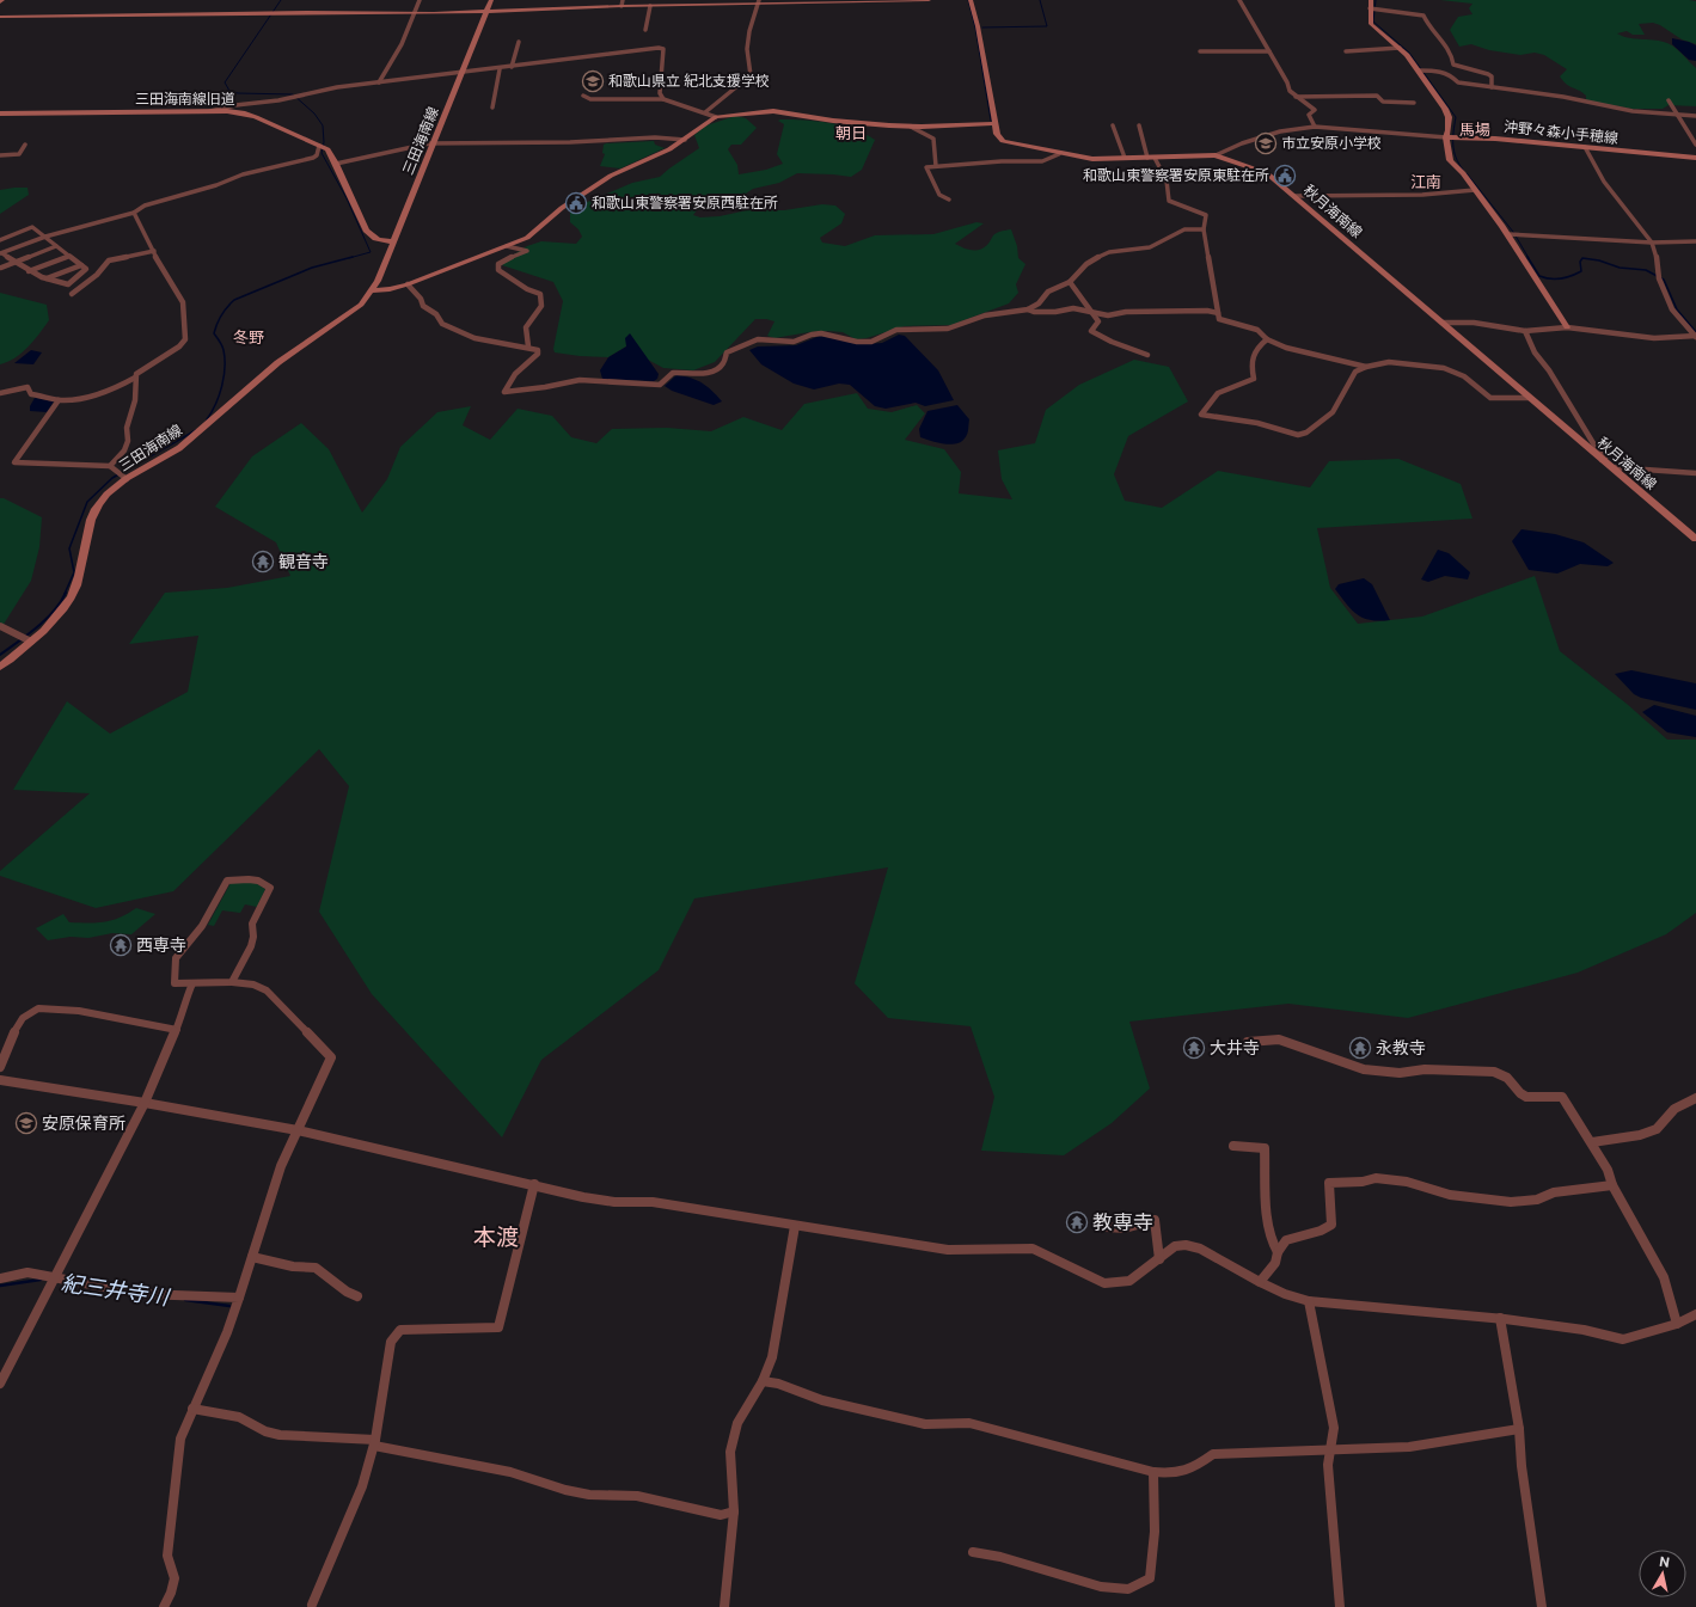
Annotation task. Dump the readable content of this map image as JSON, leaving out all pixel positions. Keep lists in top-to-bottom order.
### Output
{
  "streets": {
    "main road": [
      "三田海南線旧道",
      "沖野々森小手穂線",
      "三田海南線",
      "秋月海南線"
    ]
  },
  "districts": [
    "馬場",
    "朝日",
    "江南",
    "冬野",
    "本渡"
  ],
  "water": ["紀三井寺川"],
  "places": {
    "school or university": ["和歌山県立 紀北支援学校", "市立安原小学校", "安原保育所"],
    "public building": ["和歌山東警察署安原東駐在所", "和歌山東警察署安原西駐在所"],
    "temple": [
      "観音寺",
      "西専寺",
      "大井寺",
      "永教寺",
      "教専寺"
    ]
  },
  "north": "top"
}
